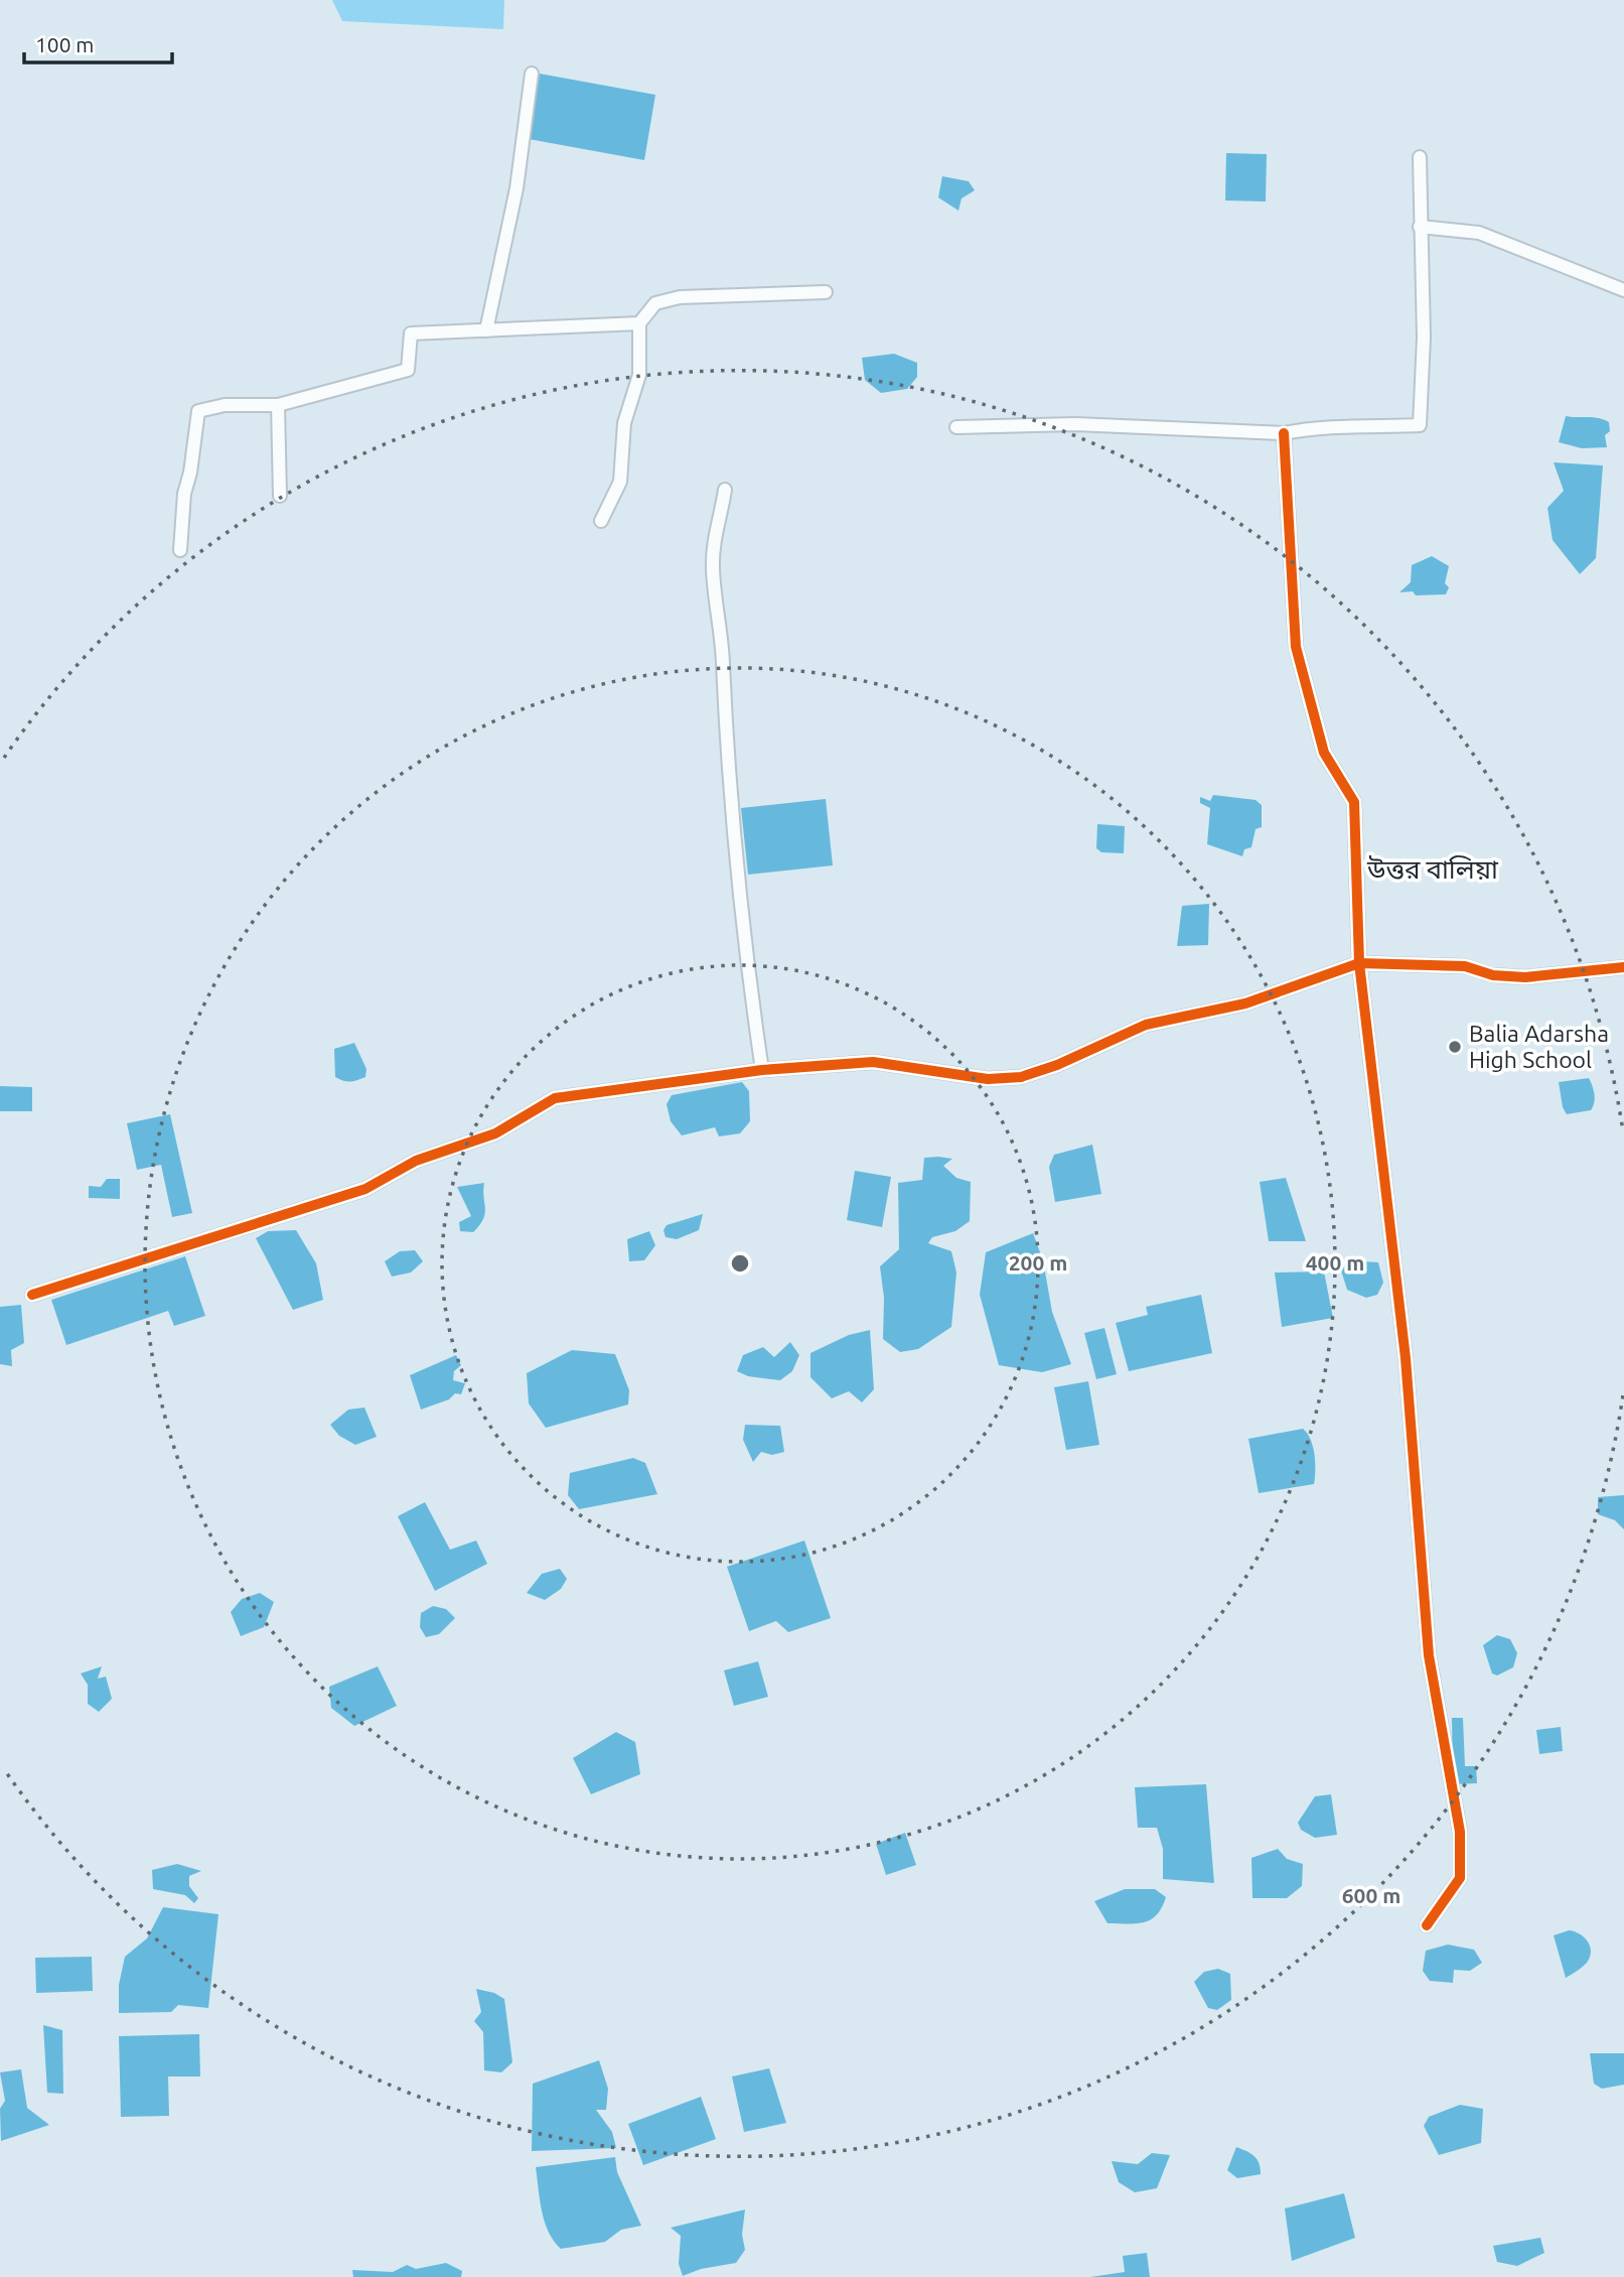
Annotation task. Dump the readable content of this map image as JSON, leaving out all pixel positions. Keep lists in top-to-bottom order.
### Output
{
  "districts": ["উত্তর বালিয়া"],
  "places": ["Balia Adarsha High School"],
  "scale_bar": "100 m",
  "rings": ["200 m", "400 m", "600 m"]
}
